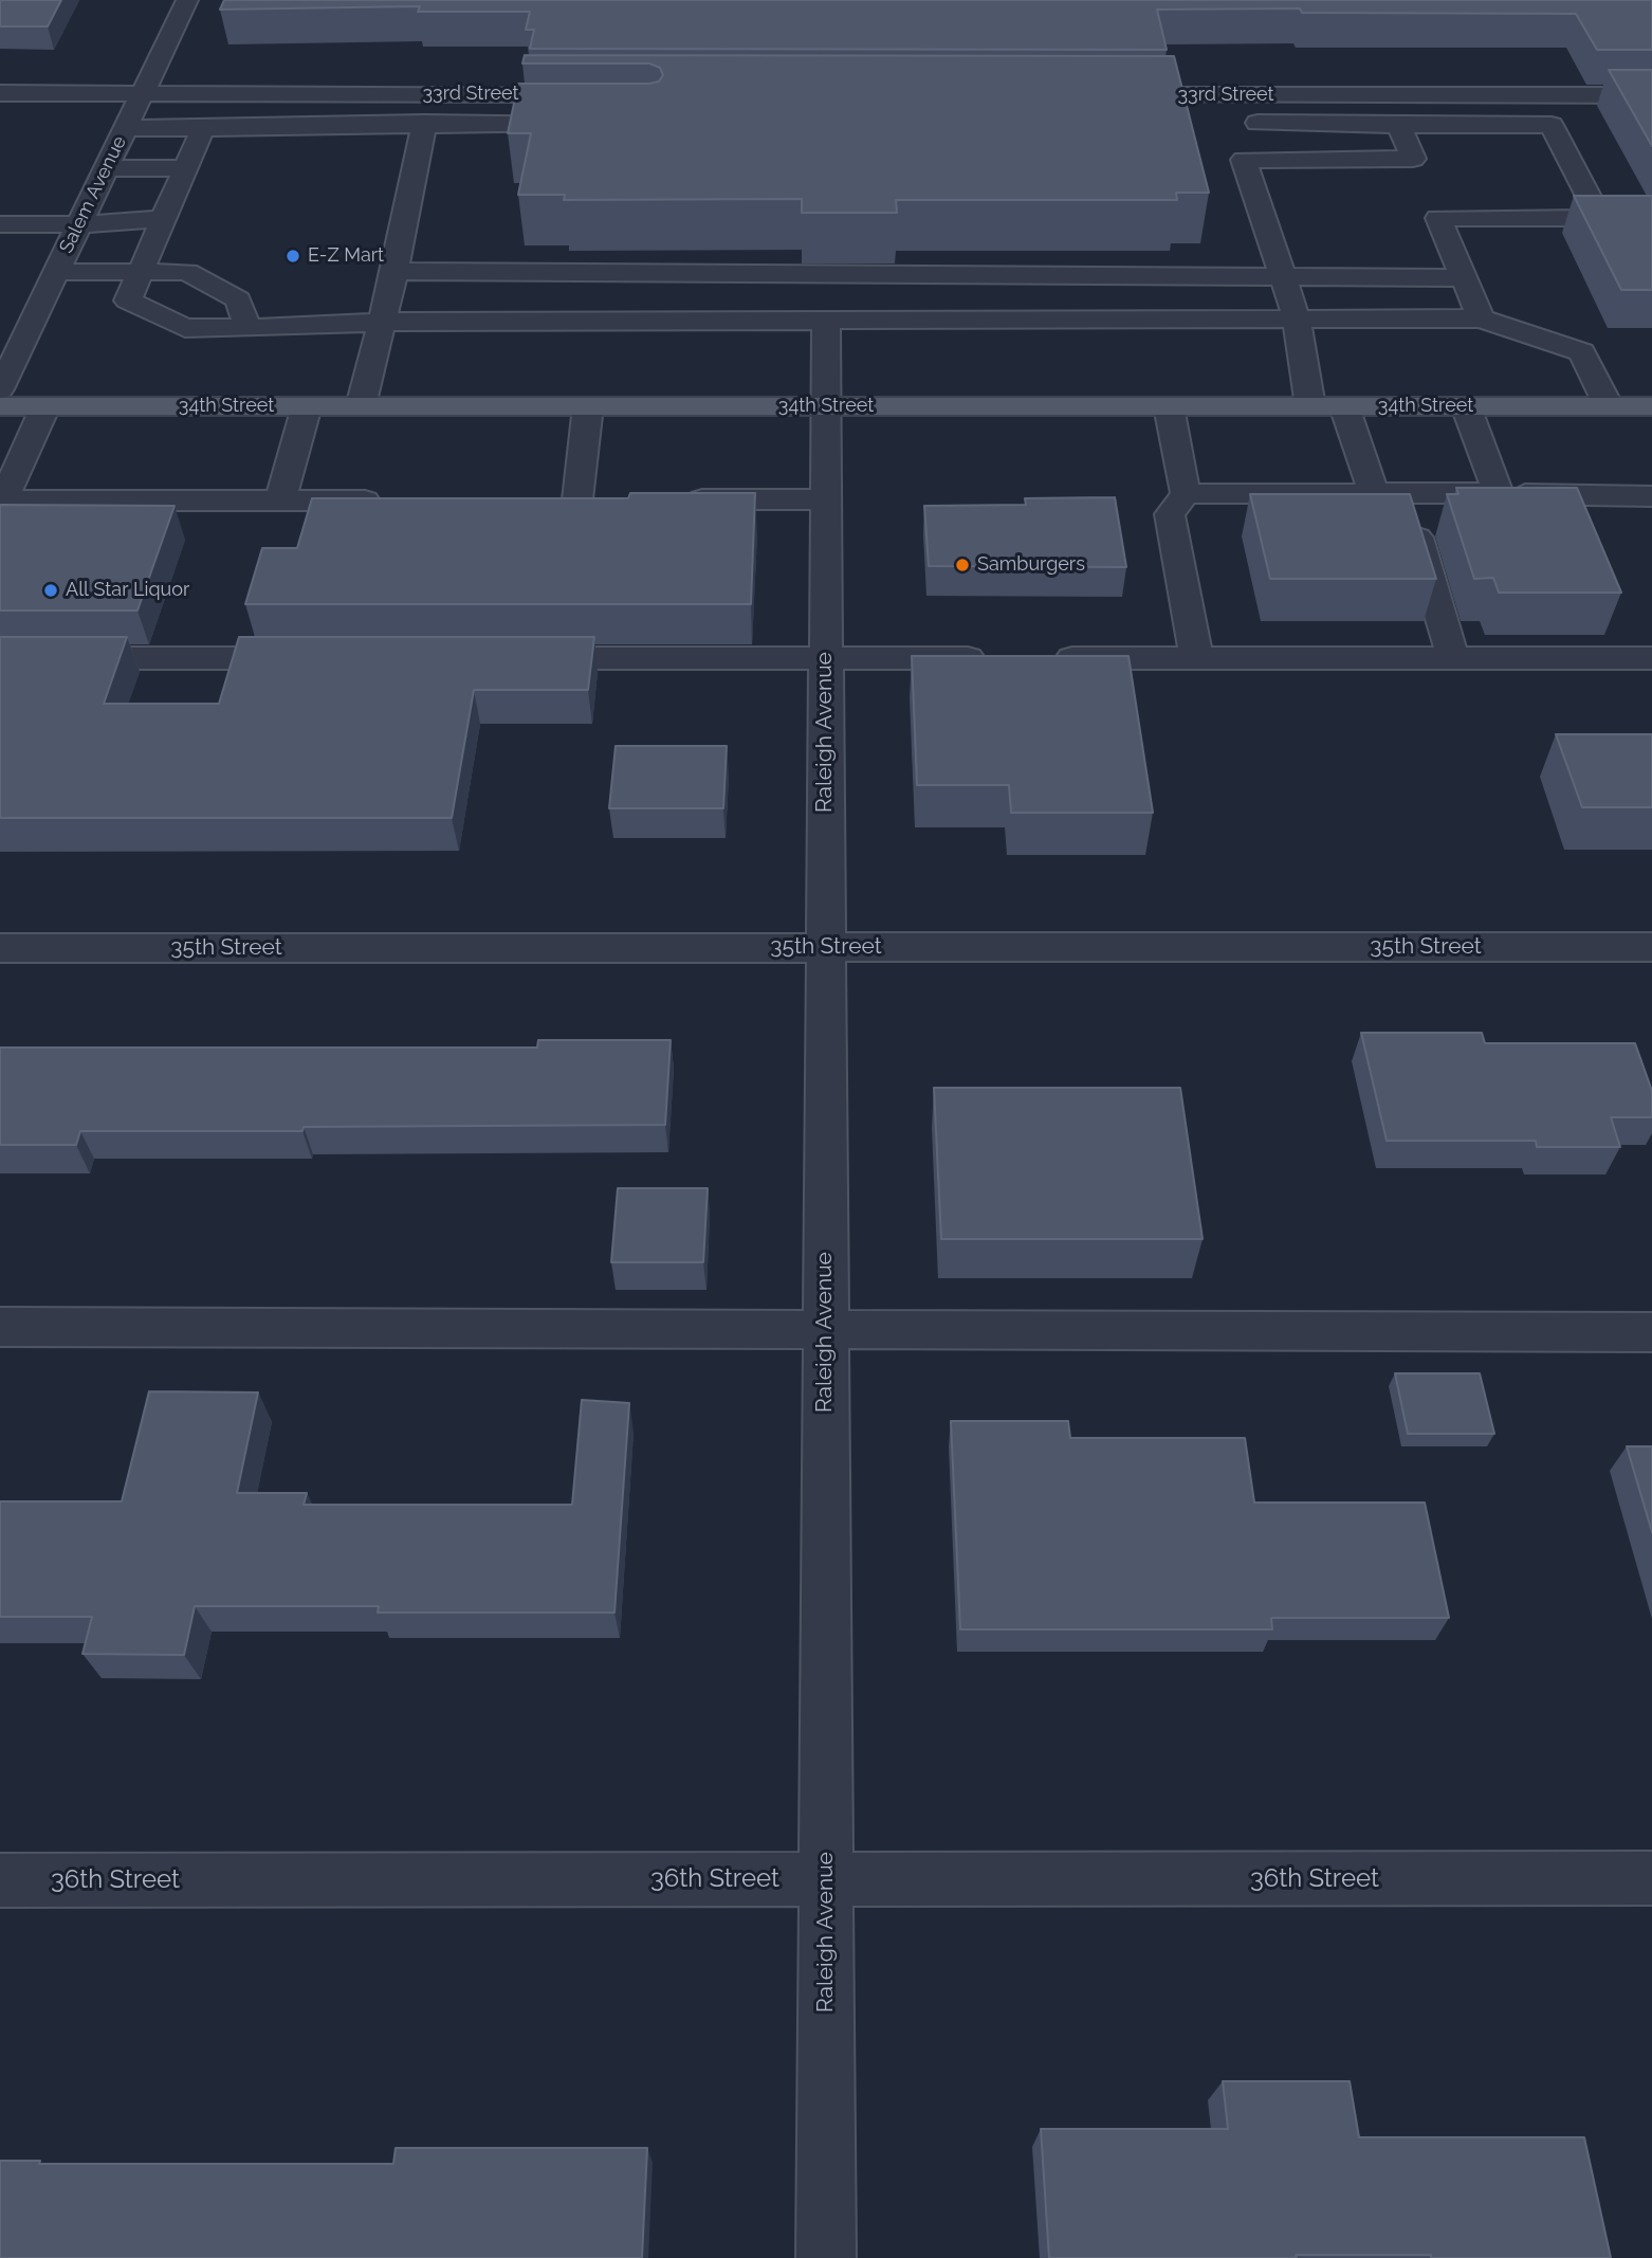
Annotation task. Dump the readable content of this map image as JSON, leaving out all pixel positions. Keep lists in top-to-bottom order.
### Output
{
  "streets": {
    "main road": ["34th Street"],
    "street": [
      "33rd Street",
      "Salem Avenue",
      "Raleigh Avenue",
      "35th Street",
      "36th Street"
    ]
  },
  "crossings": [
    ["33rd Street", "Salem Avenue"],
    ["34th Street", "Raleigh Avenue"],
    ["Raleigh Avenue", "35th Street"],
    ["Raleigh Avenue", "36th Street"]
  ],
  "places": ["E-Z Mart", "Samburgers", "All Star Liquor"]
}
